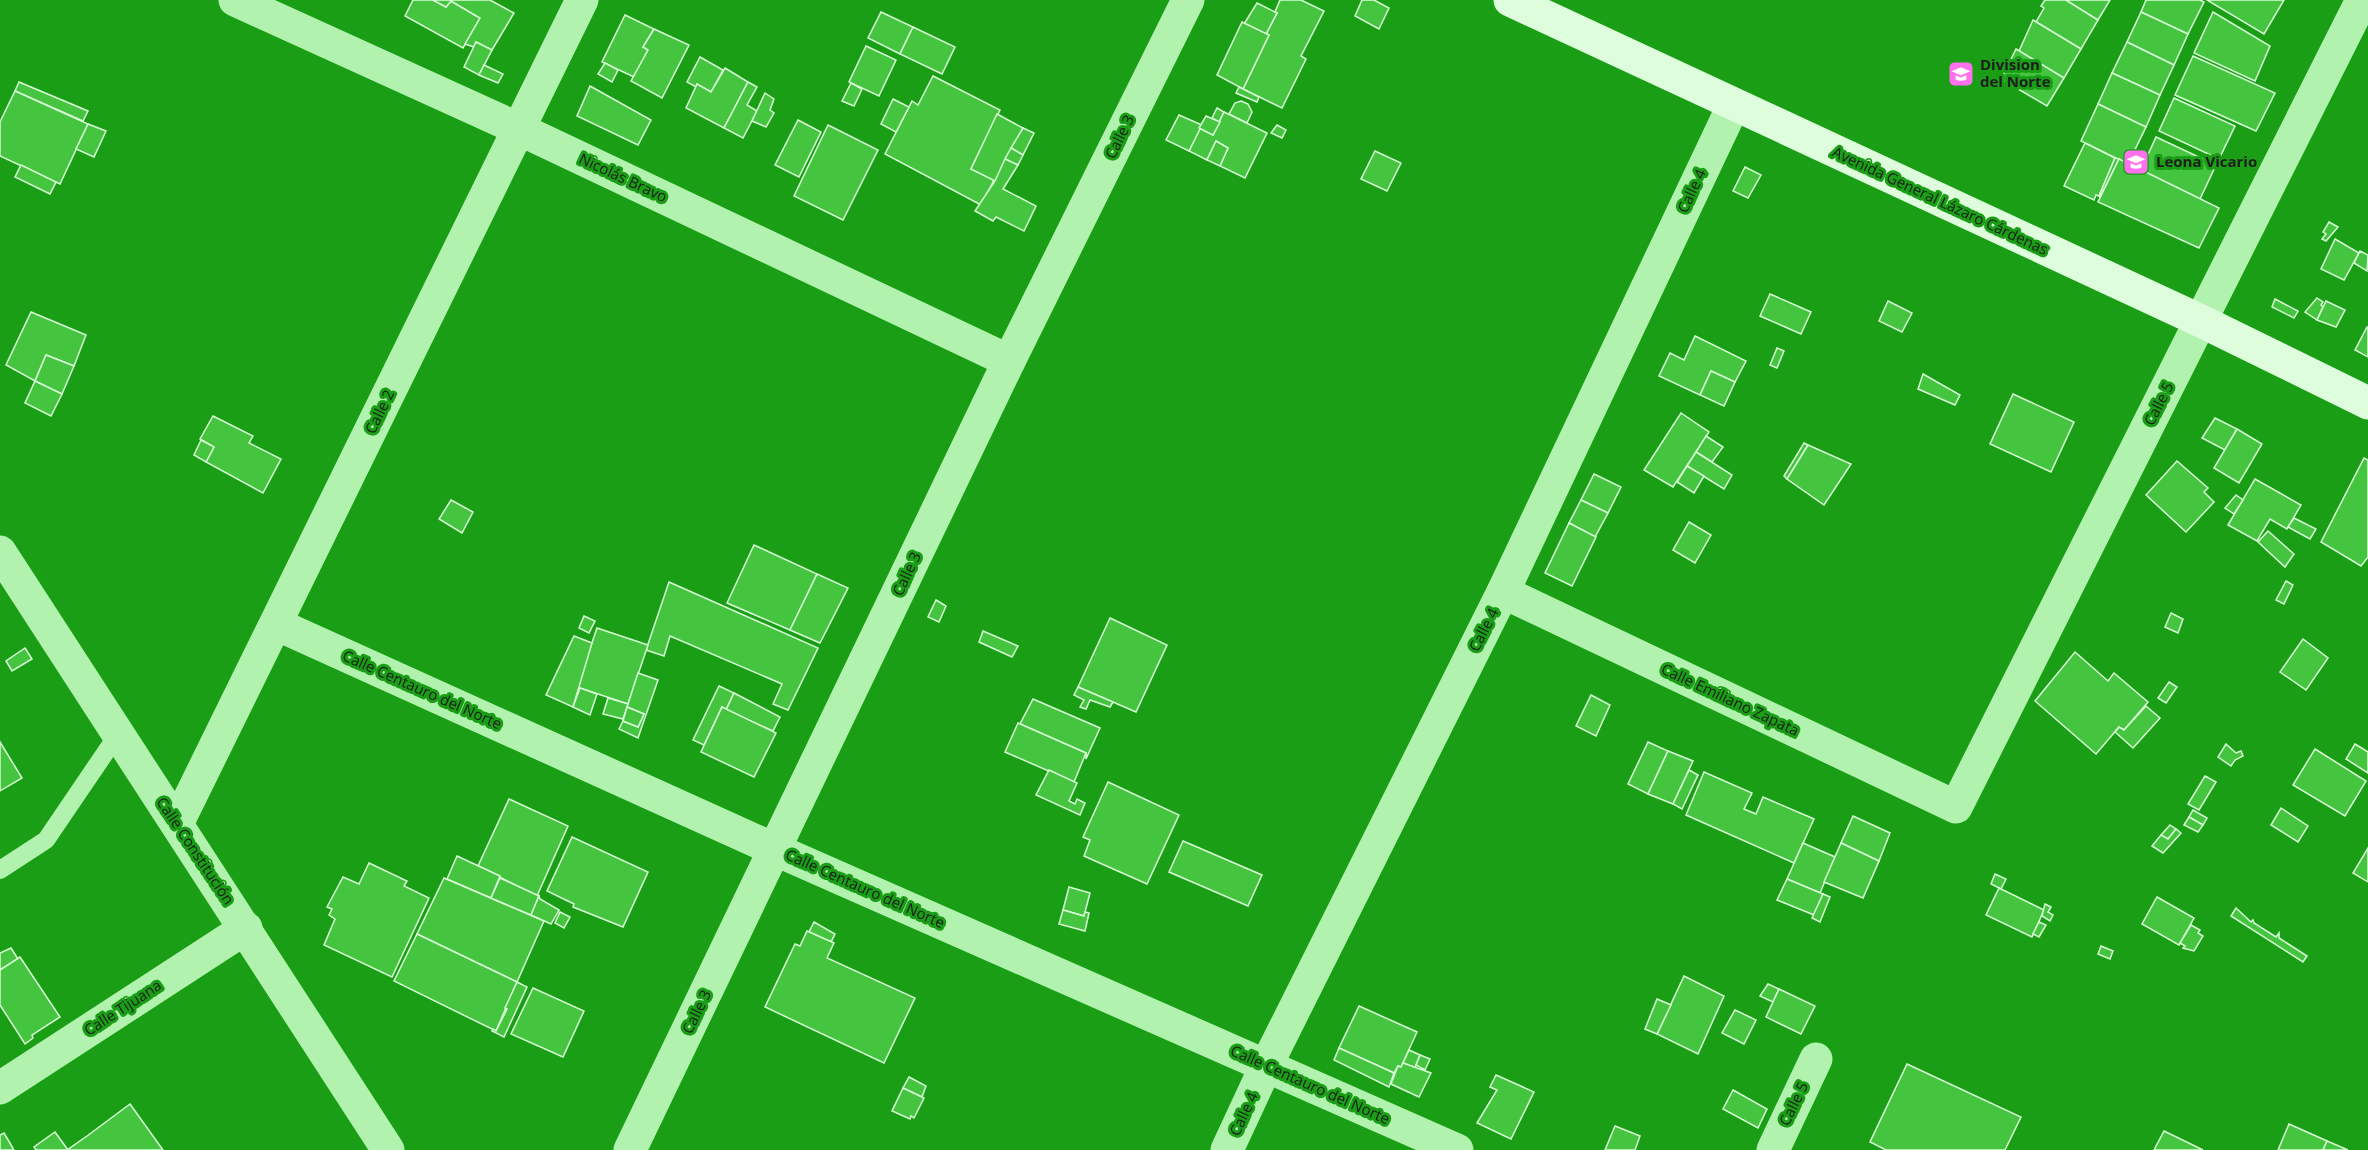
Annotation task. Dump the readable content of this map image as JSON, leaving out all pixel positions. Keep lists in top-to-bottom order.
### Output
{
  "streets": {
    "main road": ["Avenida General Lázaro Cárdenas"],
    "street": [
      "Calle 3",
      "Nicolás Bravo",
      "Calle 4",
      "Calle 5",
      "Calle 2",
      "Calle Centauro del Norte",
      "Calle Emiliano Zapata",
      "Calle Constitución",
      "Calle Tijuana"
    ]
  },
  "crossings": [
    ["Calle 3", "Nicolás Bravo"],
    ["Calle 3", "Calle Centauro del Norte"],
    ["Nicolás Bravo", "Calle 2"],
    ["Calle 4", "Avenida General Lázaro Cárdenas"],
    ["Calle 4", "Calle Centauro del Norte"],
    ["Calle 4", "Calle Emiliano Zapata"],
    ["Avenida General Lázaro Cárdenas", "Calle 5"],
    ["Calle 5", "Calle Emiliano Zapata"],
    ["Calle 2", "Calle Centauro del Norte"],
    ["Calle 2", "Calle Constitución"],
    ["Calle Constitución", "Calle Tijuana"]
  ],
  "places": {
    "school or university": ["Division del Norte", "Leona Vicario"]
  }
}
